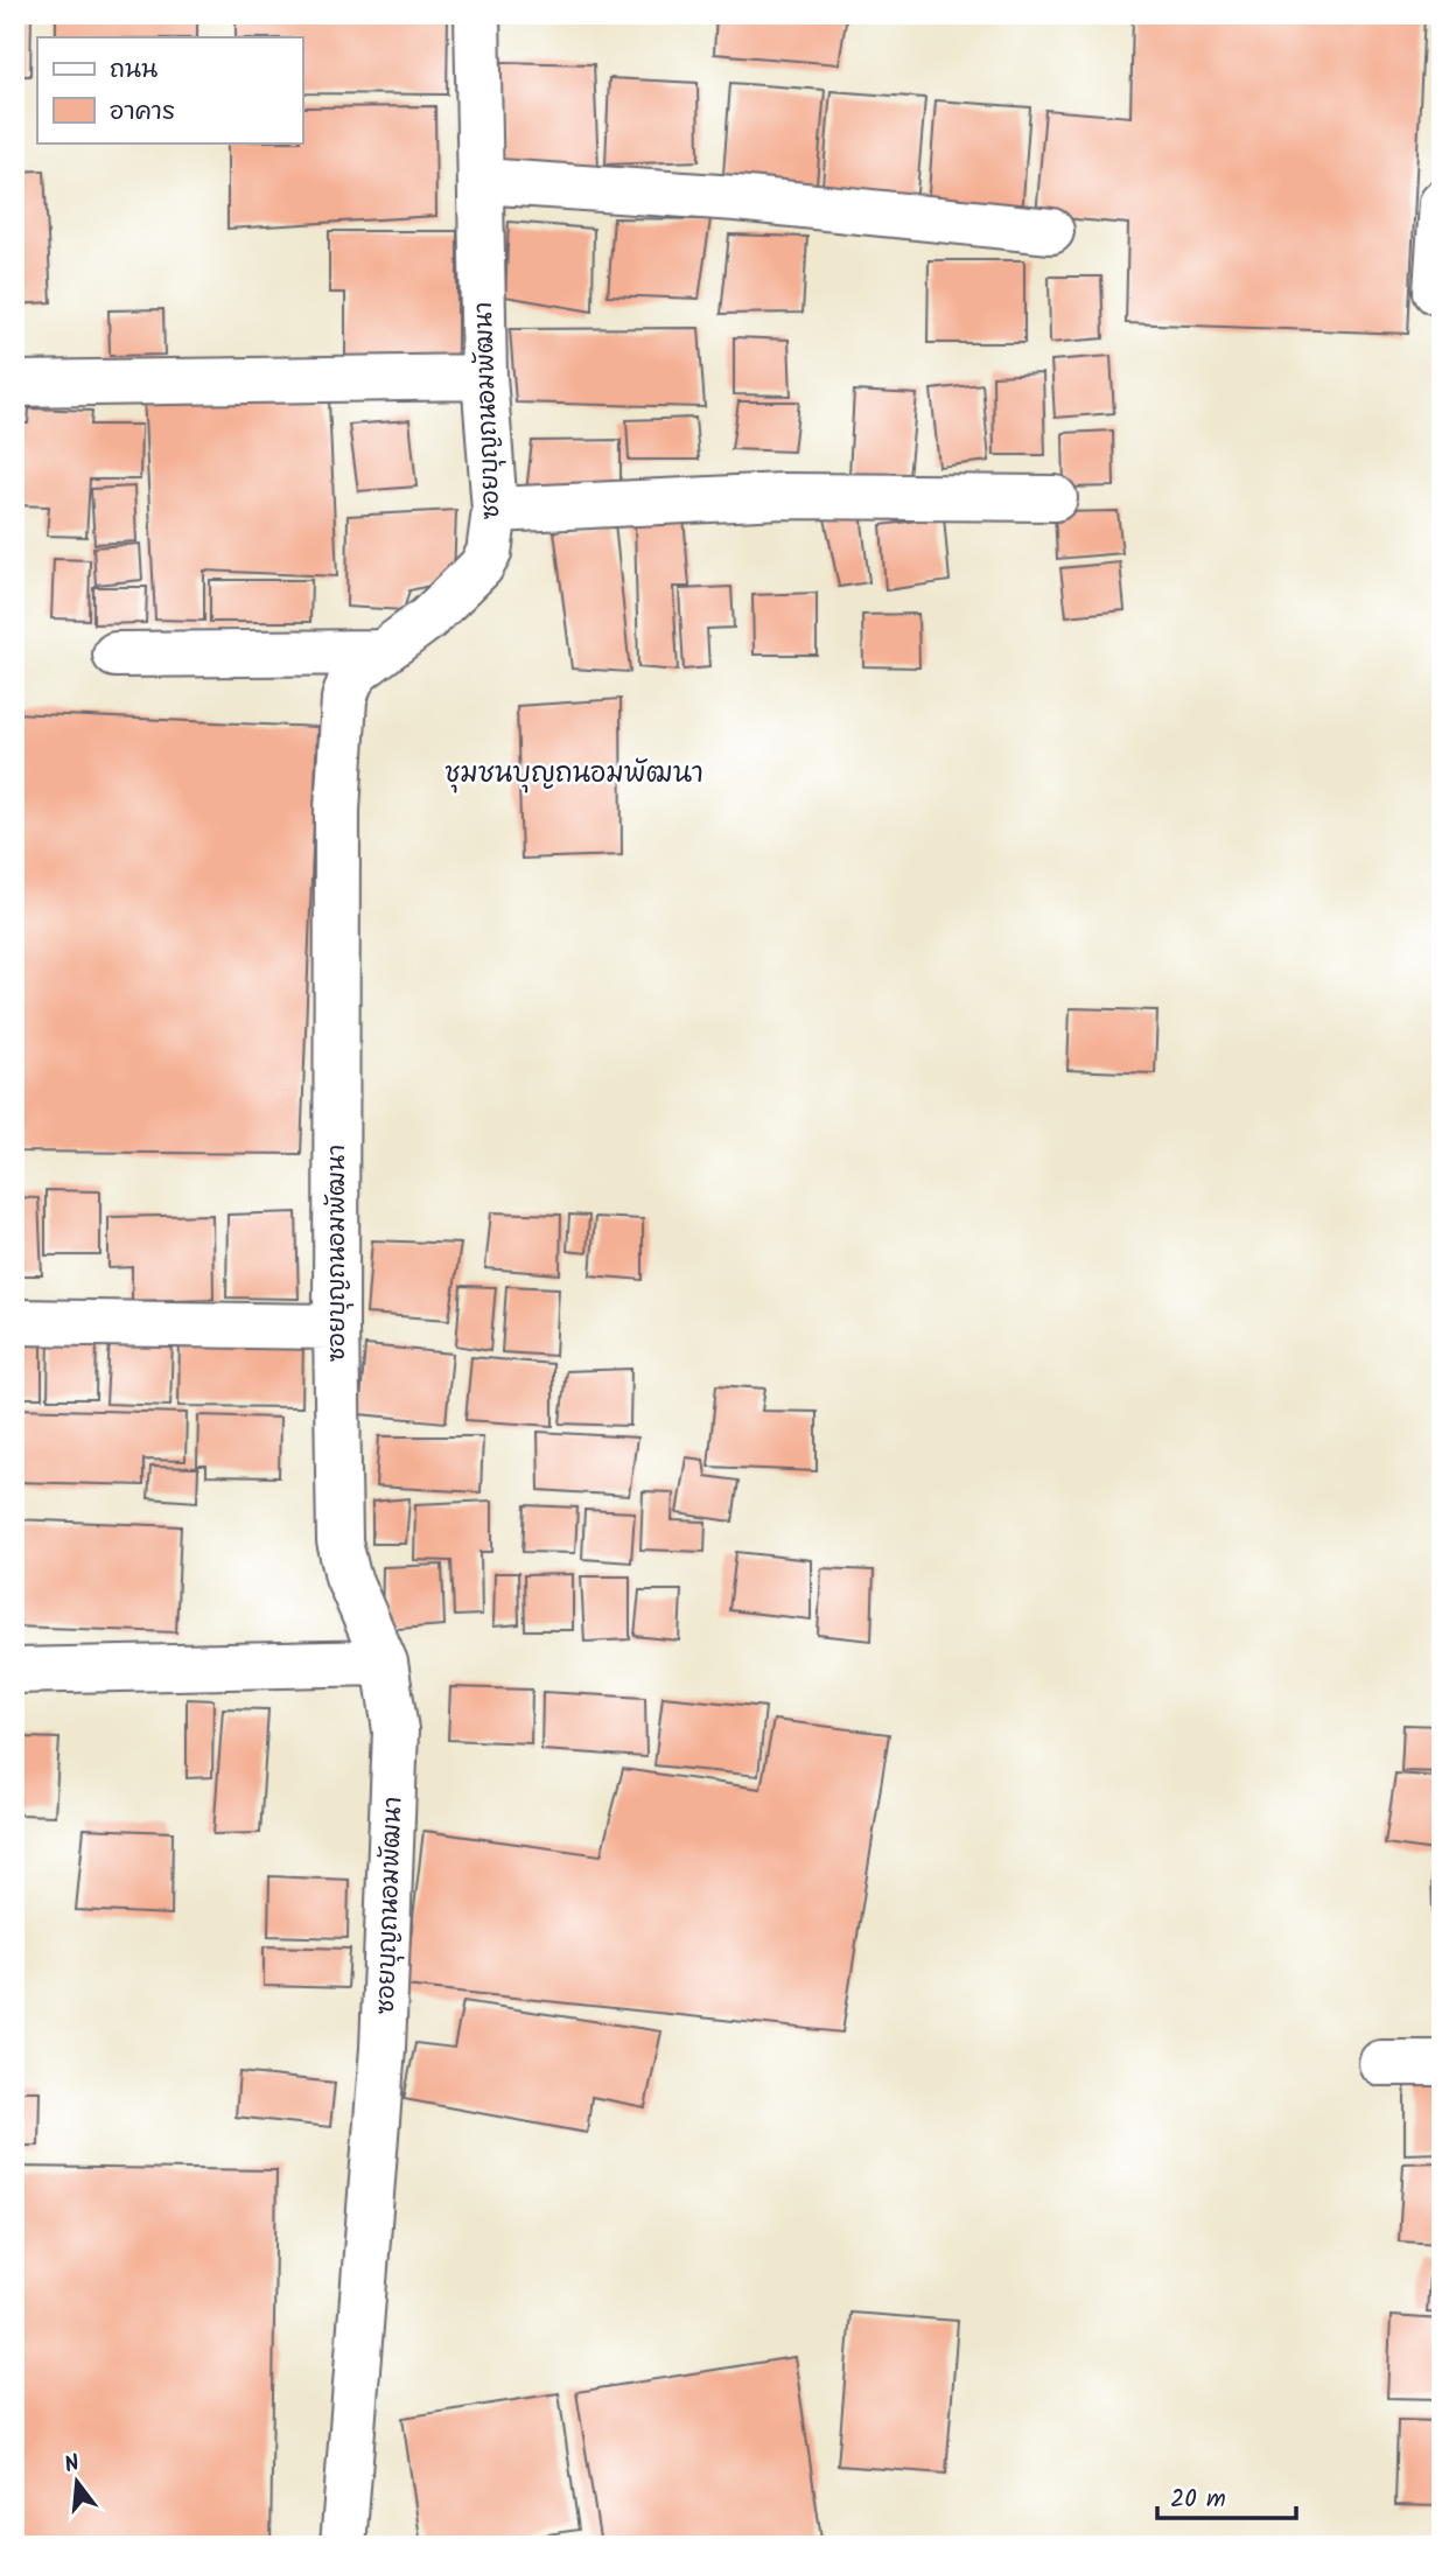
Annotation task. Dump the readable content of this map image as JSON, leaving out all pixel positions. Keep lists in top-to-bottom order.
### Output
{
  "streets": {
    "street": ["ซอยบุญถนอมพัฒนา"]
  },
  "districts": ["ชุมชนบุญถนอมพัฒนา"],
  "legend": ["ถนน", "อาคาร"],
  "scale_bar": "20 m",
  "north": "top"
}
